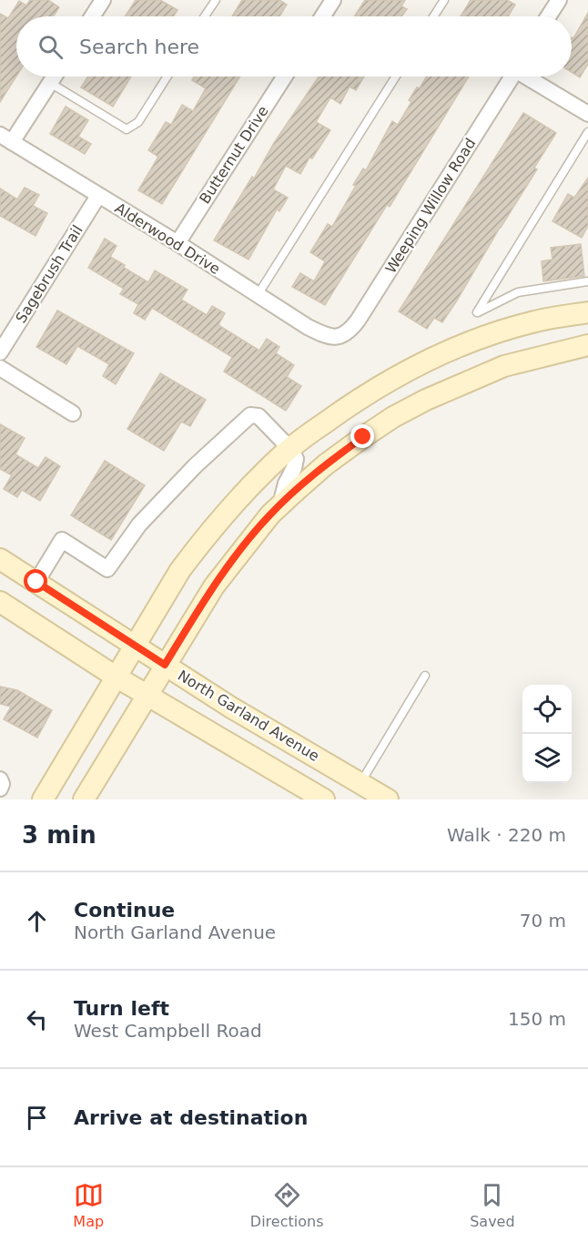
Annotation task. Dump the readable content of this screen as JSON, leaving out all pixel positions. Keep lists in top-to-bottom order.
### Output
{
  "streets": {
    "main road": ["North Garland Avenue"],
    "street": [
      "Butternut Drive",
      "Weeping Willow Road",
      "Alderwood Drive",
      "Sagebrush Trail"
    ]
  },
  "crossings": [
    ["Butternut Drive", "Alderwood Drive"],
    ["Weeping Willow Road", "Alderwood Drive"],
    ["Alderwood Drive", "Sagebrush Trail"]
  ],
  "page": {
    "search": "Search here",
    "heading": ["3 min", "Walk · 220 m"],
    "list": [
      ["Continue", "North Garland Avenue", "70 m"],
      ["Turn left", "West Campbell Road", "150 m"],
      "Arrive at destination"
    ],
    "nav": ["Map", "Directions", "Saved"]
  }
}
